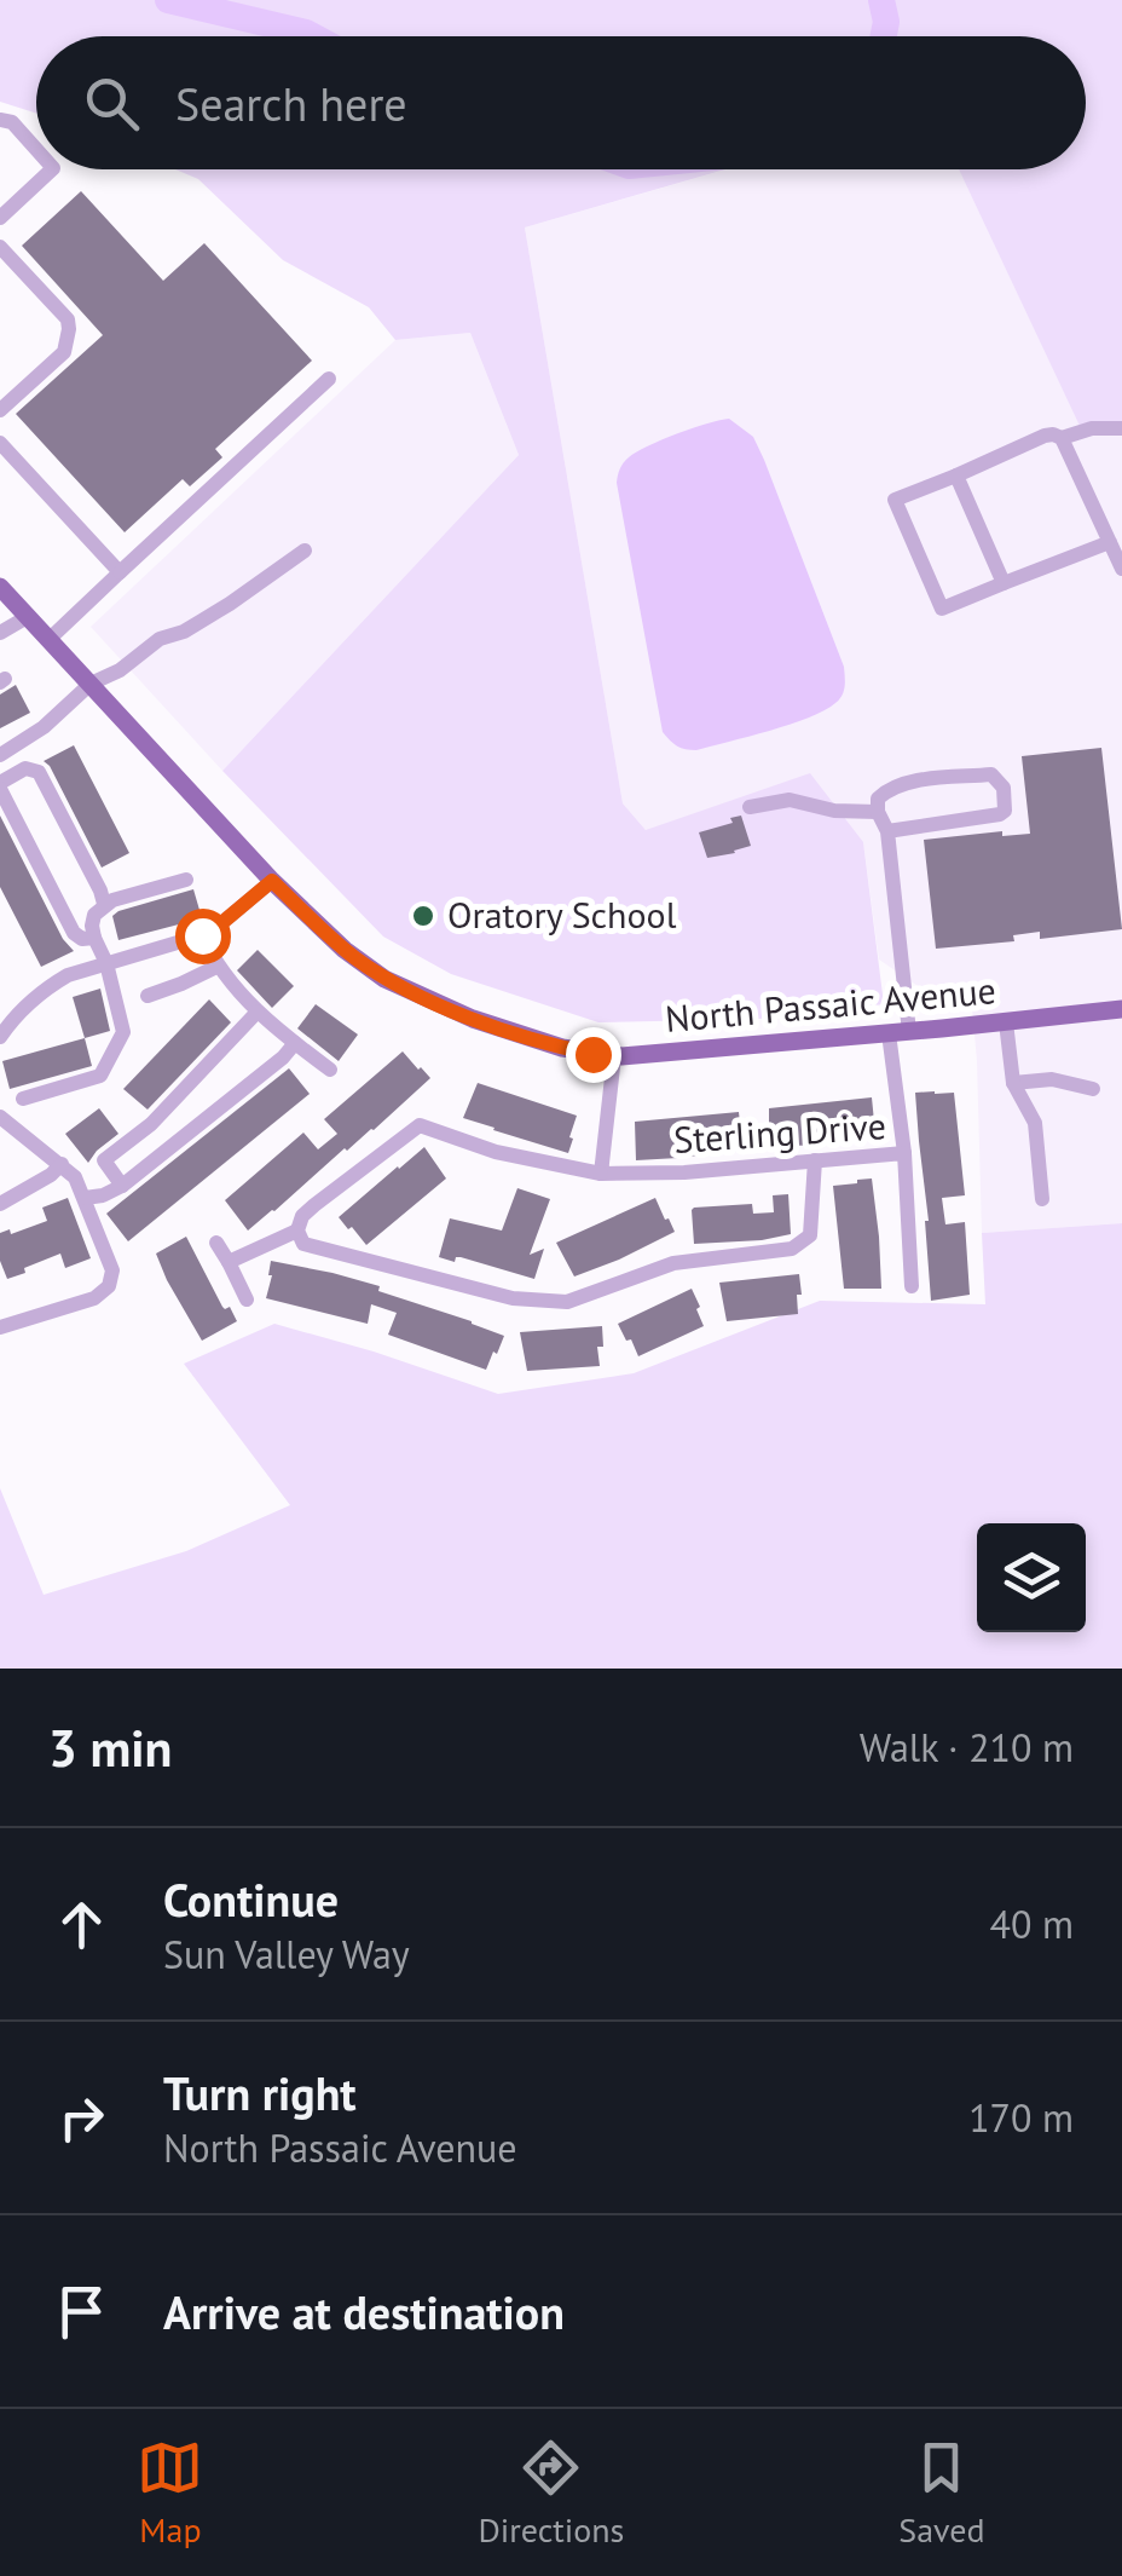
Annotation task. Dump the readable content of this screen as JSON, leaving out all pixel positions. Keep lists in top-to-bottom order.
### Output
{
  "streets": {
    "main road": ["North Passaic Avenue"],
    "street": ["Sterling Drive"]
  },
  "places": ["Oratory School"],
  "page": {
    "search": "Search here",
    "heading": ["3 min", "Walk · 210 m"],
    "list": [
      ["Continue", "Sun Valley Way", "40 m"],
      ["Turn right", "North Passaic Avenue", "170 m"],
      "Arrive at destination"
    ],
    "nav": ["Map", "Directions", "Saved"]
  }
}
